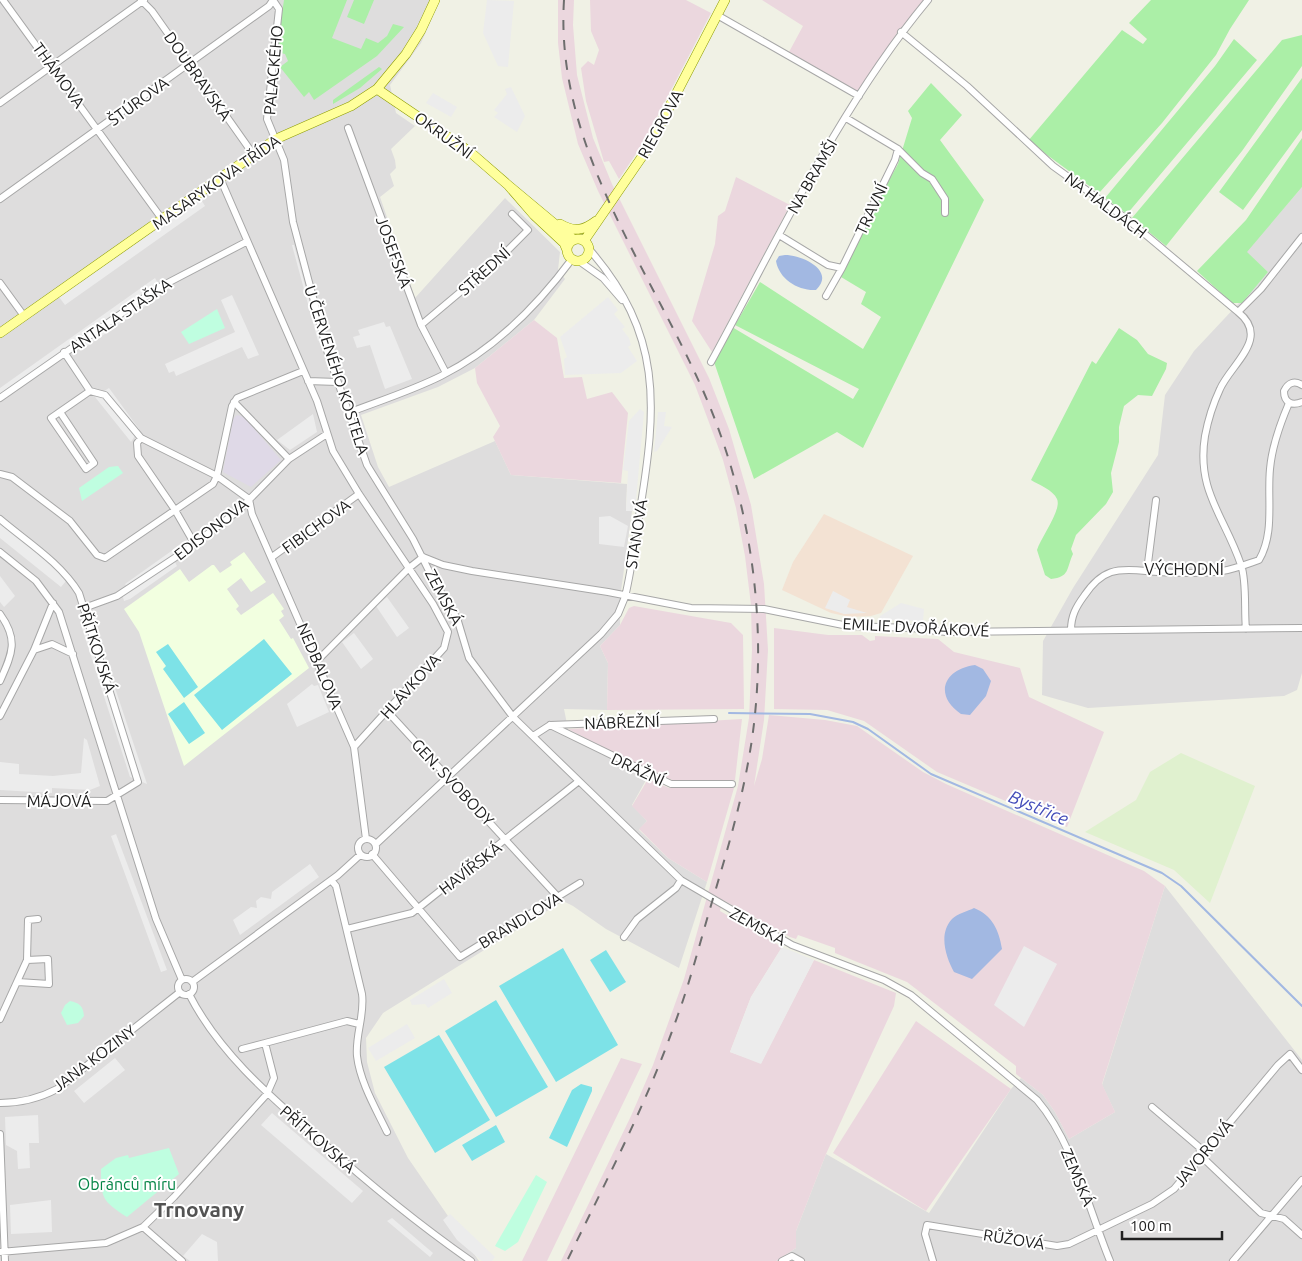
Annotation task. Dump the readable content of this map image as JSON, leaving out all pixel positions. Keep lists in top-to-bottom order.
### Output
{
  "streets": {
    "main road": ["RIEGROVA", "OKRUŽNÍ", "MASARYKOVA TŘÍDA"],
    "street": [
      "PALACKÉHO",
      "THÁMOVA",
      "DOUBRAVSKÁ",
      "ŠTÚROVA",
      "NA BRAMŠI",
      "NA HALDÁCH",
      "TRAVNÍ",
      "JOSEFSKÁ",
      "STŘEDNÍ",
      "ANTALA STAŠKA",
      "U ČERVENÉHO KOSTELA",
      "FIBICHOVA",
      "EDISONOVA",
      "STANOVÁ",
      "VÝCHODNÍ",
      "ZEMSKÁ",
      "EMILIE DVOŘÁKOVÉ",
      "PŘÍTKOVSKÁ",
      "NEDBALOVA",
      "HLÁVKOVA",
      "NÁBŘEŽNÍ",
      "DRÁŽNÍ",
      "GEN. SVOBODY",
      "MÁJOVÁ",
      "HAVÍŘSKÁ",
      "BRANDLOVA",
      "JANA KOZINY",
      "JAVOROVÁ",
      "RŮŽOVÁ"
    ]
  },
  "crossings": [
    ["PALACKÉHO", "ŠTÚROVA"],
    ["PALACKÉHO", "MASARYKOVA TŘÍDA"],
    ["PALACKÉHO", "U ČERVENÉHO KOSTELA"],
    ["THÁMOVA", "ŠTÚROVA"],
    ["THÁMOVA", "MASARYKOVA TŘÍDA"],
    ["DOUBRAVSKÁ", "ŠTÚROVA"],
    ["DOUBRAVSKÁ", "MASARYKOVA TŘÍDA"],
    ["RIEGROVA", "OKRUŽNÍ"],
    ["RIEGROVA", "STANOVÁ"],
    ["OKRUŽNÍ", "MASARYKOVA TŘÍDA"],
    ["OKRUŽNÍ", "STANOVÁ"],
    ["NA BRAMŠI", "NA HALDÁCH"],
    ["MASARYKOVA TŘÍDA", "U ČERVENÉHO KOSTELA"],
    ["NA HALDÁCH", "VÝCHODNÍ"],
    ["JOSEFSKÁ", "STŘEDNÍ"],
    ["ANTALA STAŠKA", "U ČERVENÉHO KOSTELA"],
    ["U ČERVENÉHO KOSTELA", "FIBICHOVA"],
    ["U ČERVENÉHO KOSTELA", "EDISONOVA"],
    ["U ČERVENÉHO KOSTELA", "ZEMSKÁ"],
    ["U ČERVENÉHO KOSTELA", "EMILIE DVOŘÁKOVÉ"],
    ["U ČERVENÉHO KOSTELA", "HLÁVKOVA"],
    ["FIBICHOVA", "NEDBALOVA"],
    ["EDISONOVA", "PŘÍTKOVSKÁ"],
    ["EDISONOVA", "NEDBALOVA"],
    ["STANOVÁ", "ZEMSKÁ"],
    ["STANOVÁ", "EMILIE DVOŘÁKOVÉ"],
    ["VÝCHODNÍ", "EMILIE DVOŘÁKOVÉ"],
    ["ZEMSKÁ", "EMILIE DVOŘÁKOVÉ"],
    ["ZEMSKÁ", "HAVÍŘSKÁ"],
    ["ZEMSKÁ", "JAVOROVÁ"],
    ["ZEMSKÁ", "RŮŽOVÁ"],
    ["PŘÍTKOVSKÁ", "MÁJOVÁ"],
    ["PŘÍTKOVSKÁ", "JANA KOZINY"],
    ["NEDBALOVA", "HLÁVKOVA"],
    ["HLÁVKOVA", "GEN. SVOBODY"],
    ["NÁBŘEŽNÍ", "DRÁŽNÍ"],
    ["GEN. SVOBODY", "HAVÍŘSKÁ"],
    ["GEN. SVOBODY", "BRANDLOVA"],
    ["HAVÍŘSKÁ", "BRANDLOVA"],
    ["JAVOROVÁ", "RŮŽOVÁ"]
  ],
  "districts": ["Trnovany"],
  "water": ["Bystřice"],
  "parks": ["Obránců míru"],
  "scale_bar": "100 m"
}
